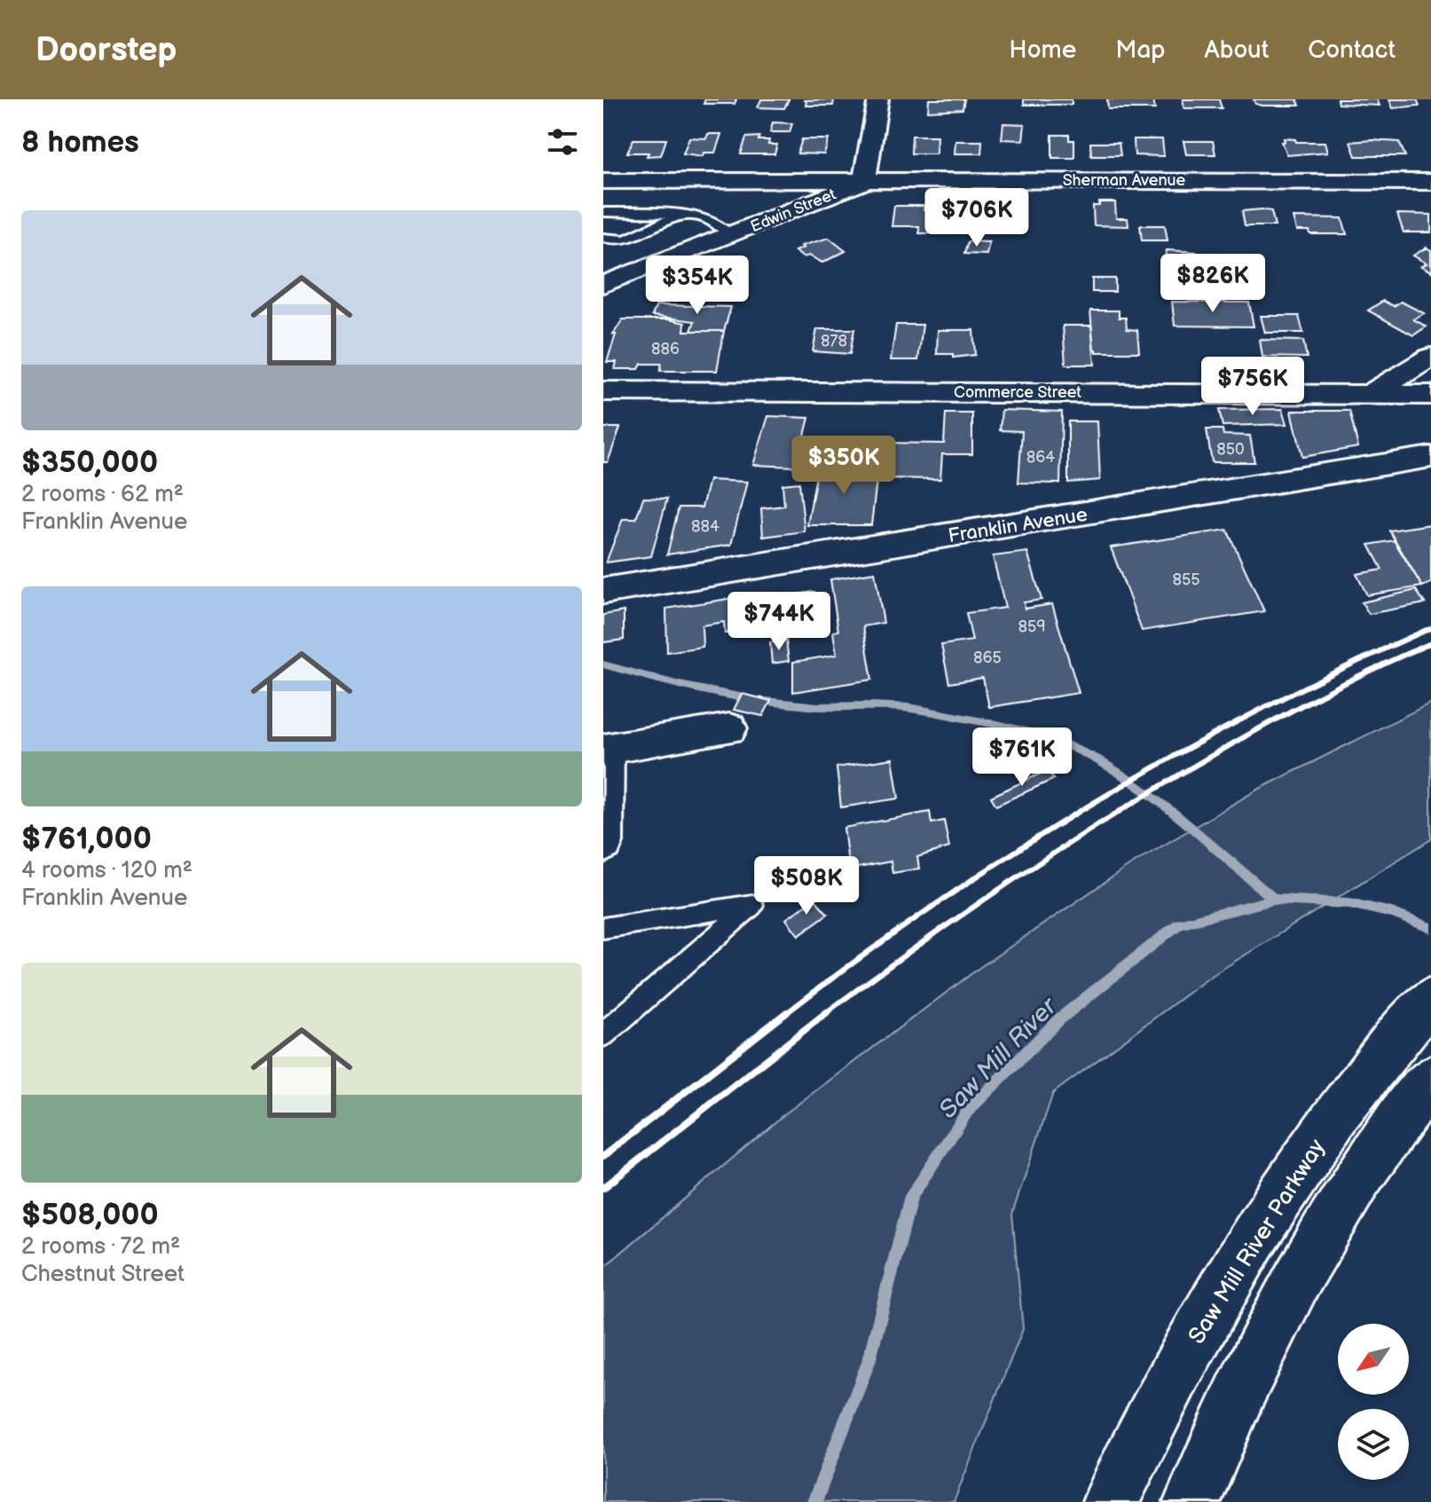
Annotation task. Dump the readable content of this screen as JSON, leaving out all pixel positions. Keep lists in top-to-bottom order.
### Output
{
  "streets": {
    "main road": ["Franklin Avenue", "Saw Mill River Parkway"],
    "street": ["Sherman Avenue", "Edwin Street", "Commerce Street"]
  },
  "crossings": [
    ["Sherman Avenue", "Edwin Street"]
  ],
  "water": ["Saw Mill River"],
  "house_numbers": [
    "878",
    "886",
    "850",
    "864",
    "884",
    "855",
    "859",
    "865"
  ],
  "north": "bottom left",
  "page": {
    "header": "Doorstep",
    "nav": [
      "Home",
      "Map",
      "About",
      "Contact"
    ],
    "heading": "8 homes",
    "list": [
      {
        "name": "$350,000",
        "note": "2 rooms · 62 m² · Franklin Avenue"
      },
      {
        "name": "$761,000",
        "note": "4 rooms · 120 m² · Franklin Avenue"
      },
      {
        "name": "$508,000",
        "note": "2 rooms · 72 m² · Chestnut Street"
      }
    ],
    "price": [
      "$706K",
      "$826K",
      "$354K",
      "$756K",
      "$350K",
      "$744K",
      "$761K",
      "$508K"
    ]
  }
}
